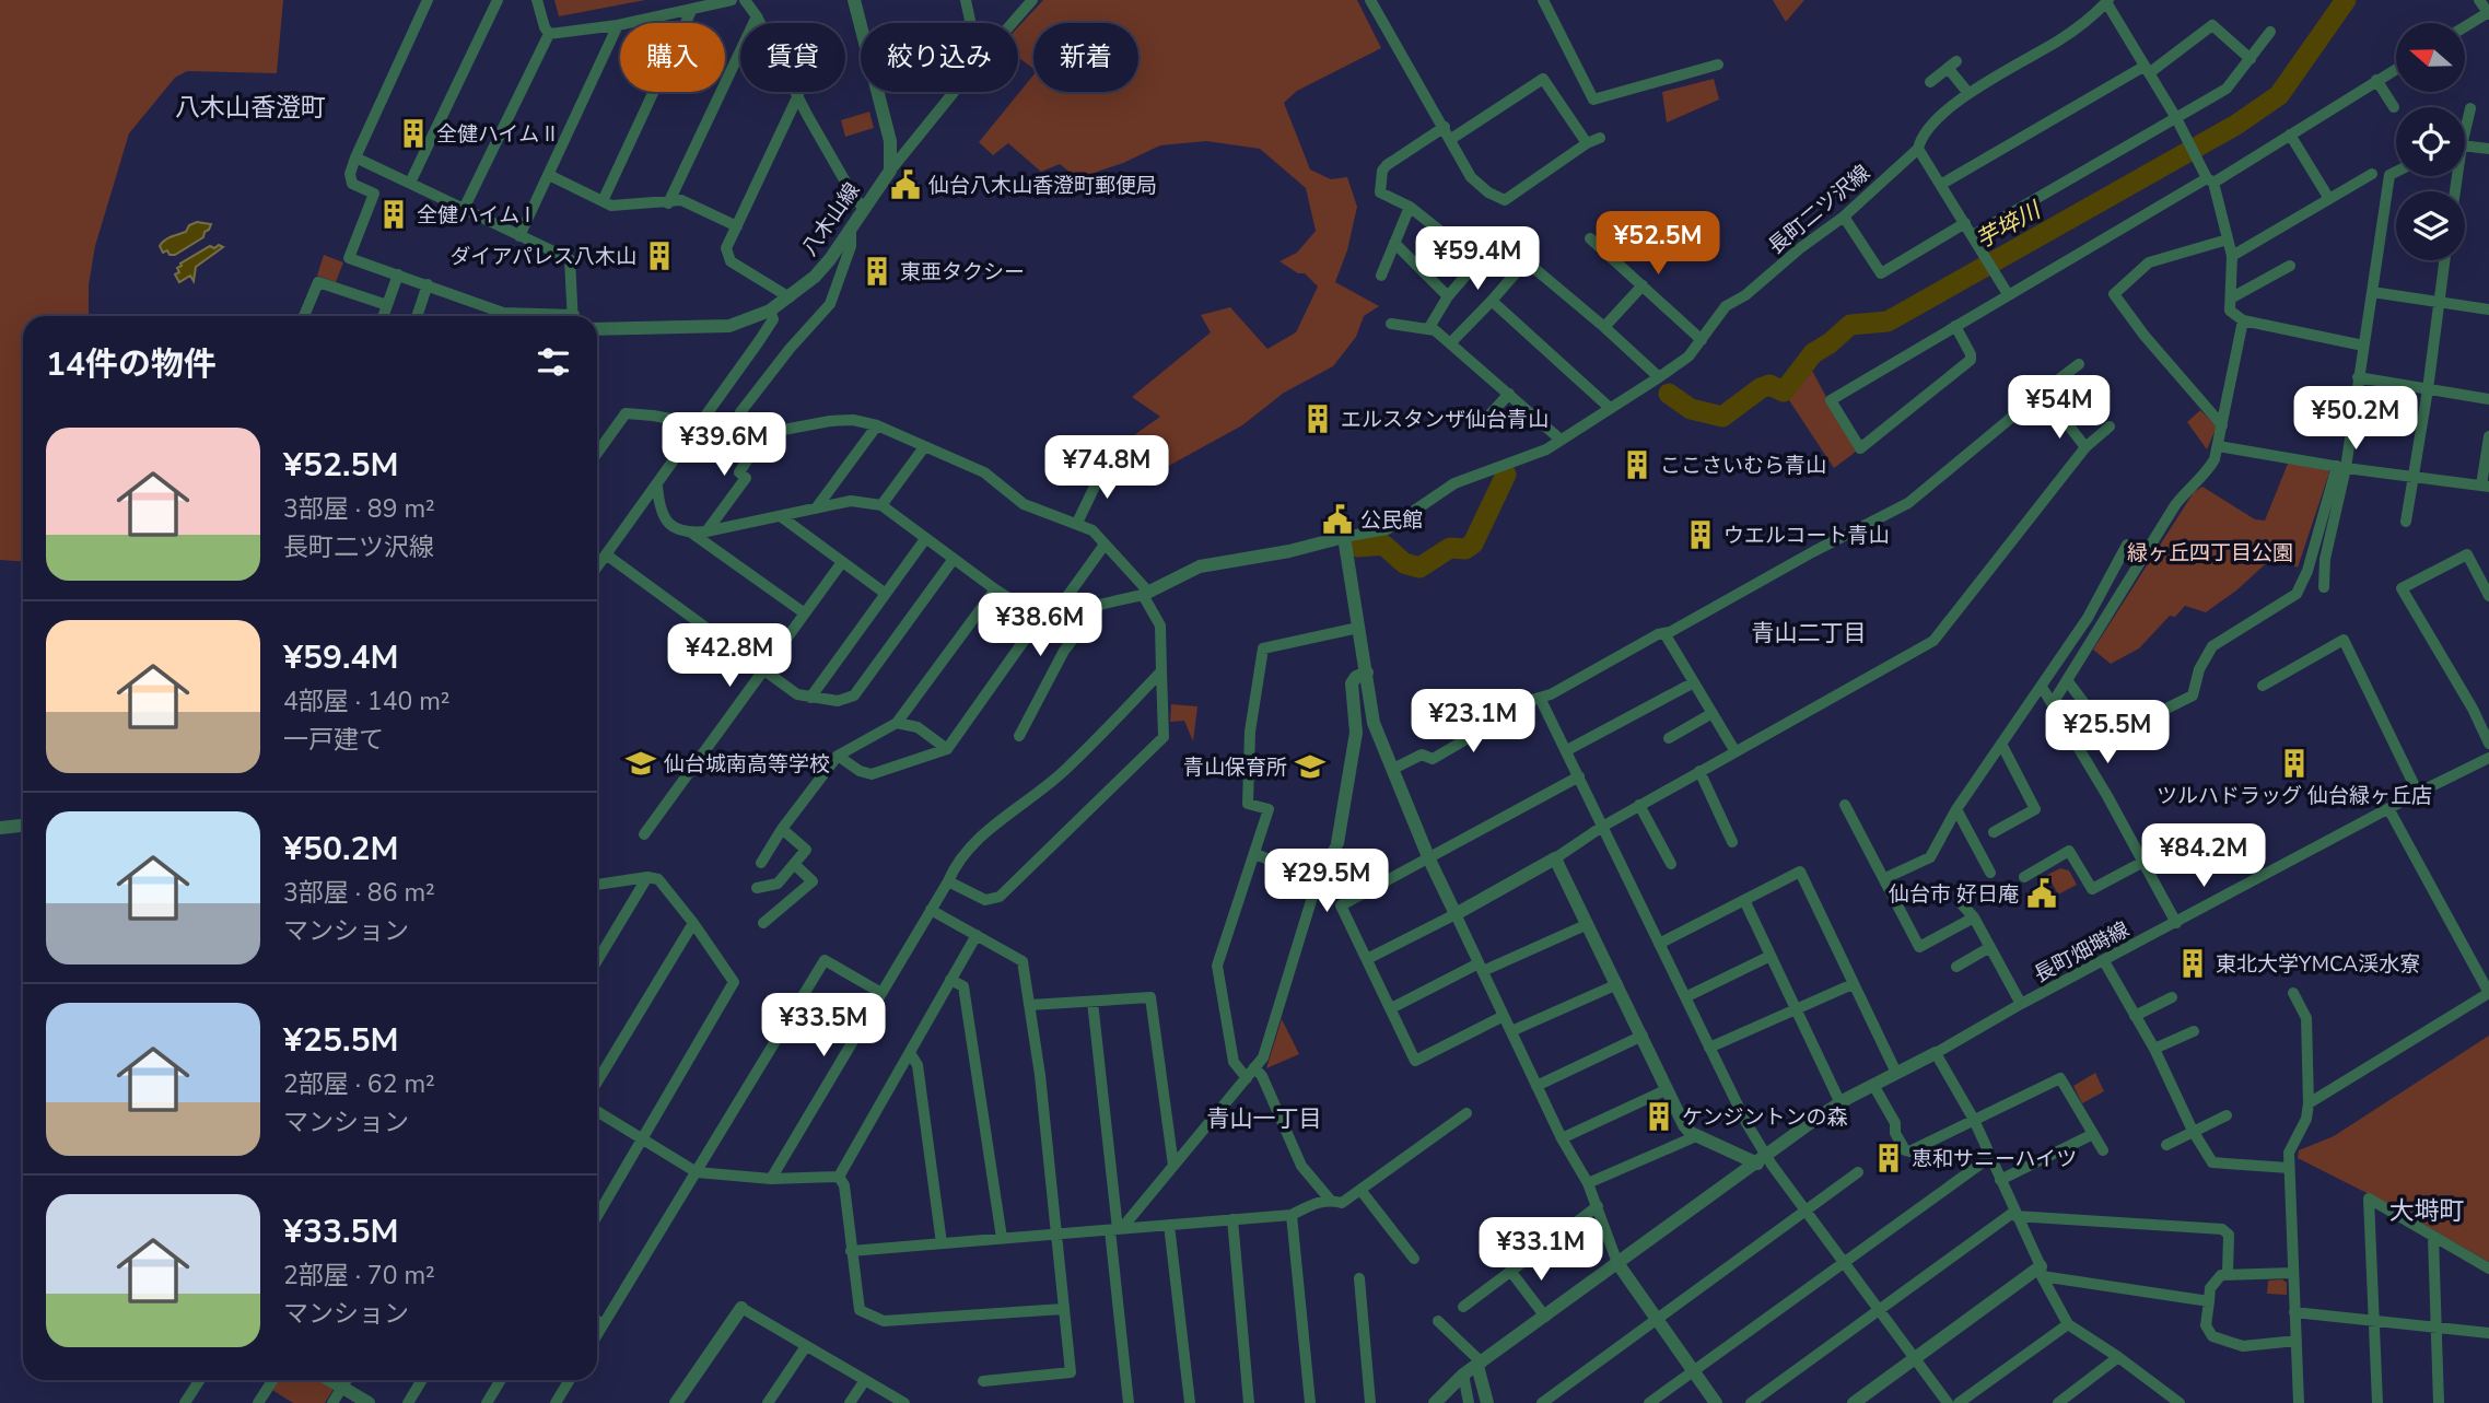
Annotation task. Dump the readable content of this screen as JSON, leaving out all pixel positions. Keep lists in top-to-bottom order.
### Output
{
  "streets": {
    "street": ["長町二ツ沢線", "八木山線", "長町畑塒線"]
  },
  "districts": [
    "八木山香澄町",
    "青山二丁目",
    "青山一丁目",
    "大塒町"
  ],
  "water": ["芋埣川"],
  "parks": ["緑ヶ丘四丁目公園"],
  "places": {
    "building": [
      "全健ハイム II",
      "全健ハイム I",
      "ダイアパレス八木山",
      "東亜タクシー",
      "エルスタンザ仙台青山",
      "ここさいむら青山",
      "ウエルコート青山",
      "ツルハドラッグ 仙台緑ヶ丘店",
      "東北大学YMCA渓水寮",
      "ケンジントンの森",
      "恵和サニーハイツ"
    ],
    "public building": ["仙台八木山香澄町郵便局", "公民館", "仙台市 好日庵"],
    "school or university": ["仙台城南高等学校", "青山保育所"]
  },
  "north": "left",
  "page": {
    "chip": [
      "購入",
      "賃貸",
      "絞り込み",
      "新着"
    ],
    "price": [
      "¥52.5M",
      "¥59.4M",
      "¥54M",
      "¥50.2M",
      "¥39.6M",
      "¥74.8M",
      "¥38.6M",
      "¥42.8M",
      "¥23.1M",
      "¥25.5M",
      "¥84.2M",
      "¥29.5M",
      "¥33.5M",
      "¥33.1M"
    ],
    "heading": "14件の物件",
    "list": [
      {
        "name": "¥52.5M",
        "note": "3部屋 · 89 m² · 長町二ツ沢線"
      },
      {
        "name": "¥59.4M",
        "note": "4部屋 · 140 m² · 一戸建て"
      },
      {
        "name": "¥50.2M",
        "note": "3部屋 · 86 m² · マンション"
      },
      {
        "name": "¥25.5M",
        "note": "2部屋 · 62 m² · マンション"
      },
      {
        "name": "¥33.5M",
        "note": "2部屋 · 70 m² · マンション"
      }
    ]
  }
}
